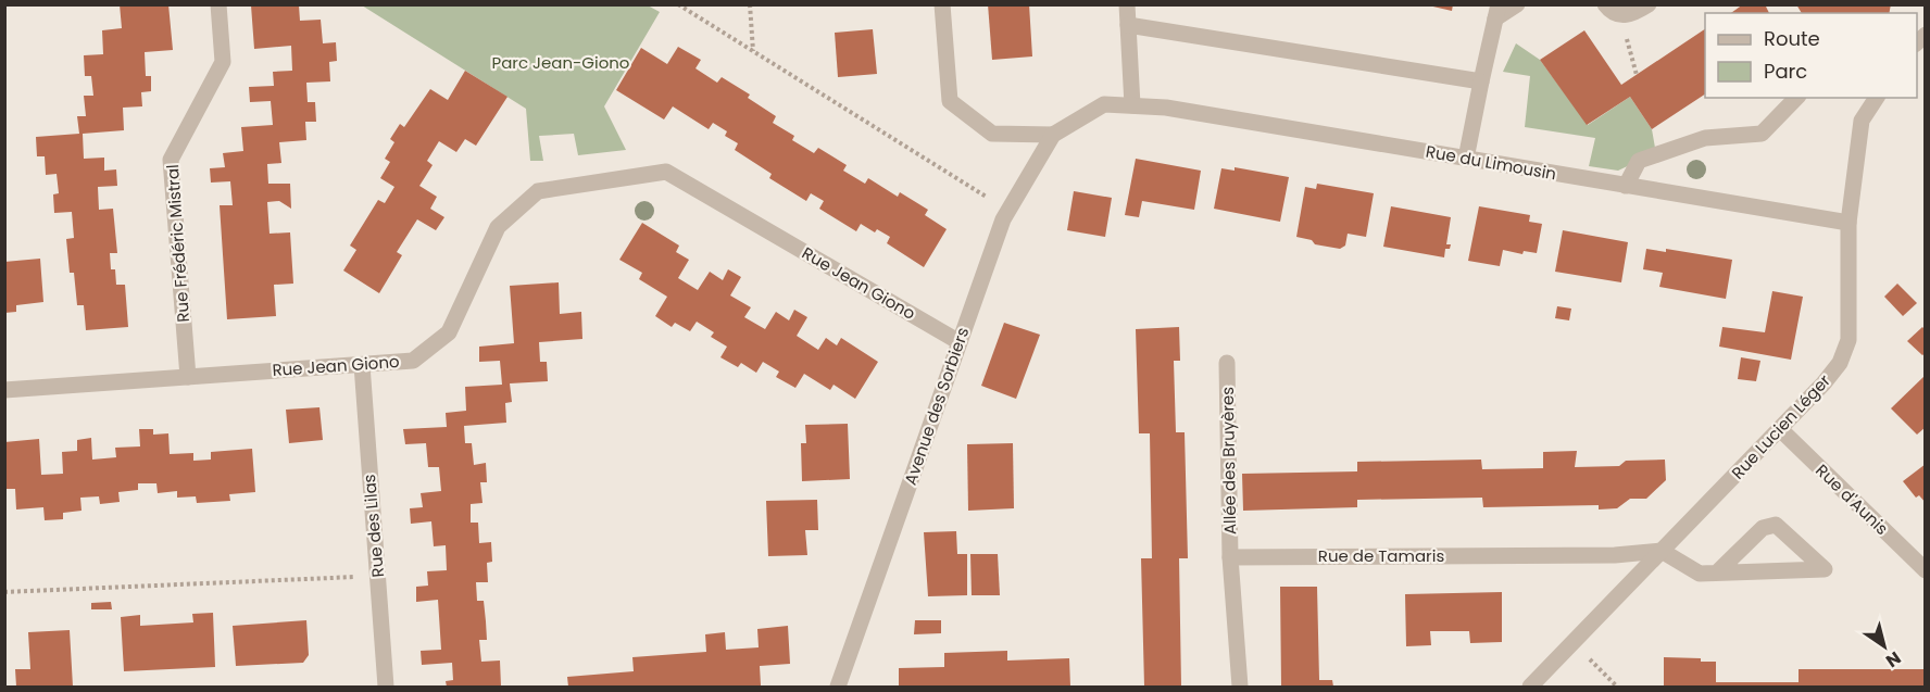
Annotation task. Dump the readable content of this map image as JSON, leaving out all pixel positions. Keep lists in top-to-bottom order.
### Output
{
  "streets": {
    "street": [
      "Rue du Limousin",
      "Rue Frédéric Mistral",
      "Rue Jean Giono",
      "Avenue des Sorbiers",
      "Rue Lucien Léger",
      "Allée des Bruyères",
      "Rue d'Aunis",
      "Rue des Lilas",
      "Rue de Tamaris"
    ]
  },
  "crossings": [
    ["Rue du Limousin", "Avenue des Sorbiers"],
    ["Rue du Limousin", "Rue Lucien Léger"],
    ["Rue Frédéric Mistral", "Rue Jean Giono"],
    ["Rue Jean Giono", "Avenue des Sorbiers"],
    ["Rue Jean Giono", "Rue des Lilas"],
    ["Rue Lucien Léger", "Rue d'Aunis"],
    ["Rue Lucien Léger", "Rue de Tamaris"],
    ["Allée des Bruyères", "Rue de Tamaris"]
  ],
  "parks": ["Parc Jean-Giono"],
  "legend": ["Route", "Parc"],
  "north": "bottom right"
}
